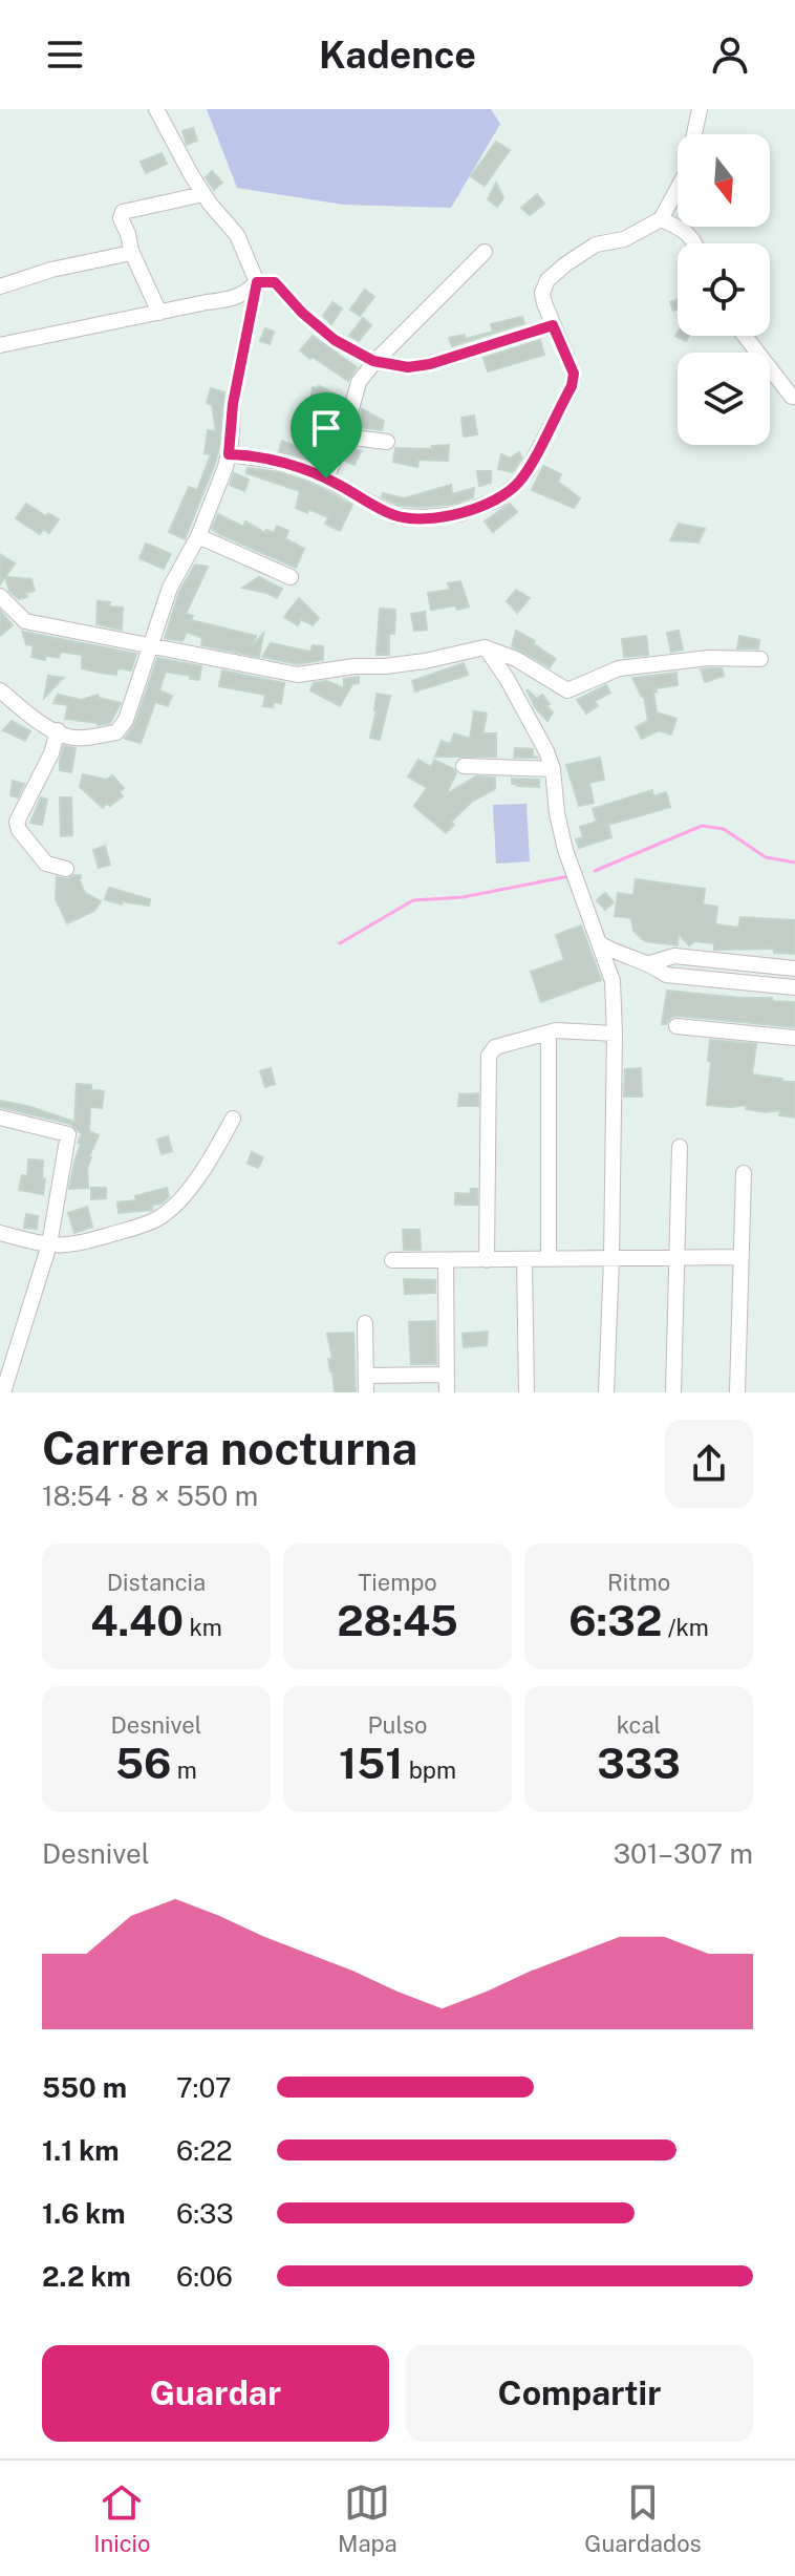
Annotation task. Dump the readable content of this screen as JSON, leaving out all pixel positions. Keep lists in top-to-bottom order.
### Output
{
  "north": "bottom",
  "page": {
    "header": "Kadence",
    "heading": ["Carrera nocturna", "18:54 · 8 × 550 m"],
    "stats": [
      ["Distancia", "4.40 km"],
      ["Tiempo", "28:45"],
      ["Ritmo", "6:32 /km"],
      ["Desnivel", "56 m"],
      ["Pulso", "151 bpm"],
      ["kcal", "333"]
    ],
    "chart": ["Desnivel", "301–307 m"],
    "list": [
      {
        "name": "550 m",
        "note": "7:07"
      },
      {
        "name": "1.1 km",
        "note": "6:22"
      },
      {
        "name": "1.6 km",
        "note": "6:33"
      },
      {
        "name": "2.2 km",
        "note": "6:06"
      }
    ],
    "buttons": ["Guardar", "Compartir"],
    "tabs": ["Inicio", "Mapa", "Guardados"]
  }
}
